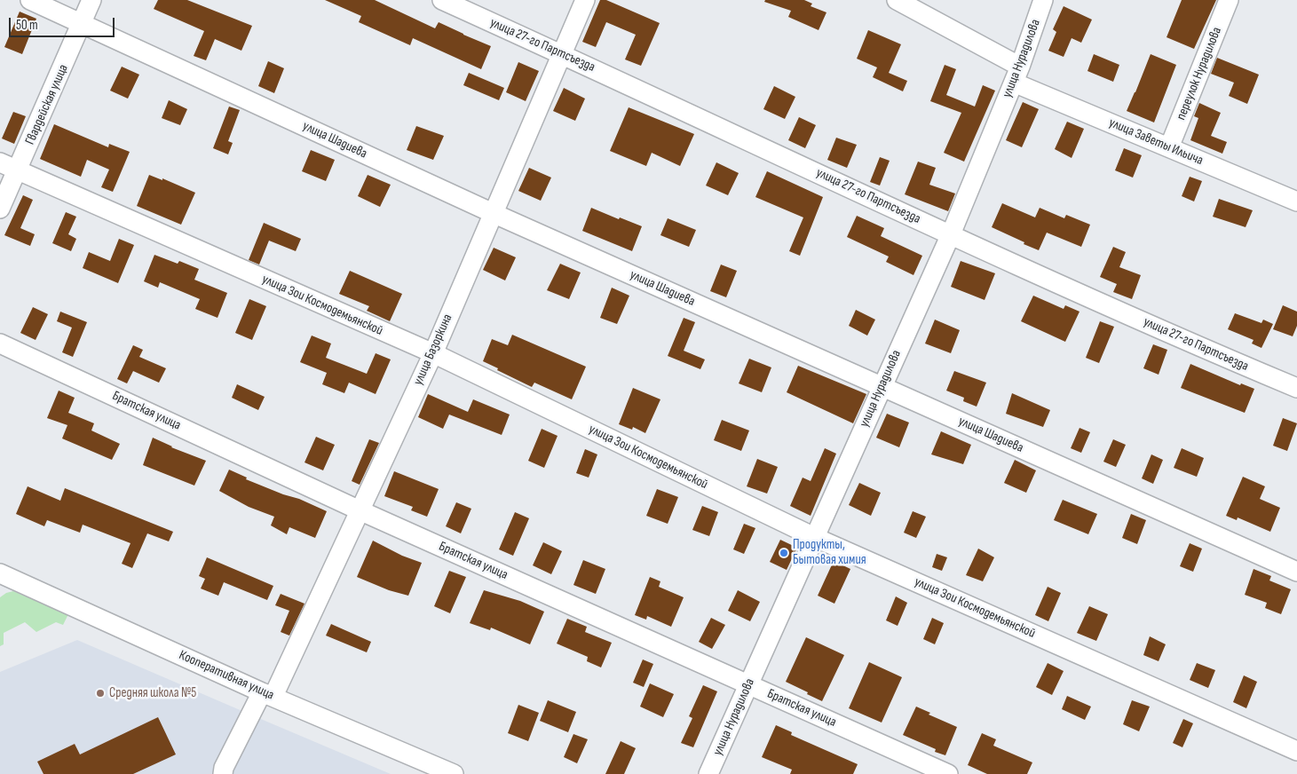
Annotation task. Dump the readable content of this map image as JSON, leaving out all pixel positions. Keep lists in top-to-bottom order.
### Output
{
  "streets": {
    "street": [
      "улица 27-го Партсъезда",
      "улица Нурадилова",
      "переулок Нурадилова",
      "Гвардейская улица",
      "улица Шадиева",
      "улица Заветы Ильича",
      "улица Зои Космодемьянской",
      "улица Базоркина",
      "Братская улица",
      "Кооперативная улица"
    ]
  },
  "crossings": [
    ["улица 27-го Партсъезда", "улица Нурадилова"],
    ["улица 27-го Партсъезда", "улица Базоркина"],
    ["улица Нурадилова", "улица Шадиева"],
    ["улица Нурадилова", "улица Заветы Ильича"],
    ["улица Нурадилова", "улица Зои Космодемьянской"],
    ["улица Нурадилова", "Братская улица"],
    ["переулок Нурадилова", "улица Заветы Ильича"],
    ["Гвардейская улица", "улица Шадиева"],
    ["Гвардейская улица", "улица Зои Космодемьянской"],
    ["улица Шадиева", "улица Базоркина"],
    ["улица Зои Космодемьянской", "улица Базоркина"],
    ["улица Базоркина", "Братская улица"],
    ["улица Базоркина", "Кооперативная улица"]
  ],
  "places": ["Продукты, Бытовая химия", "Средняя школа №5"],
  "scale_bar": "50 m"
}
